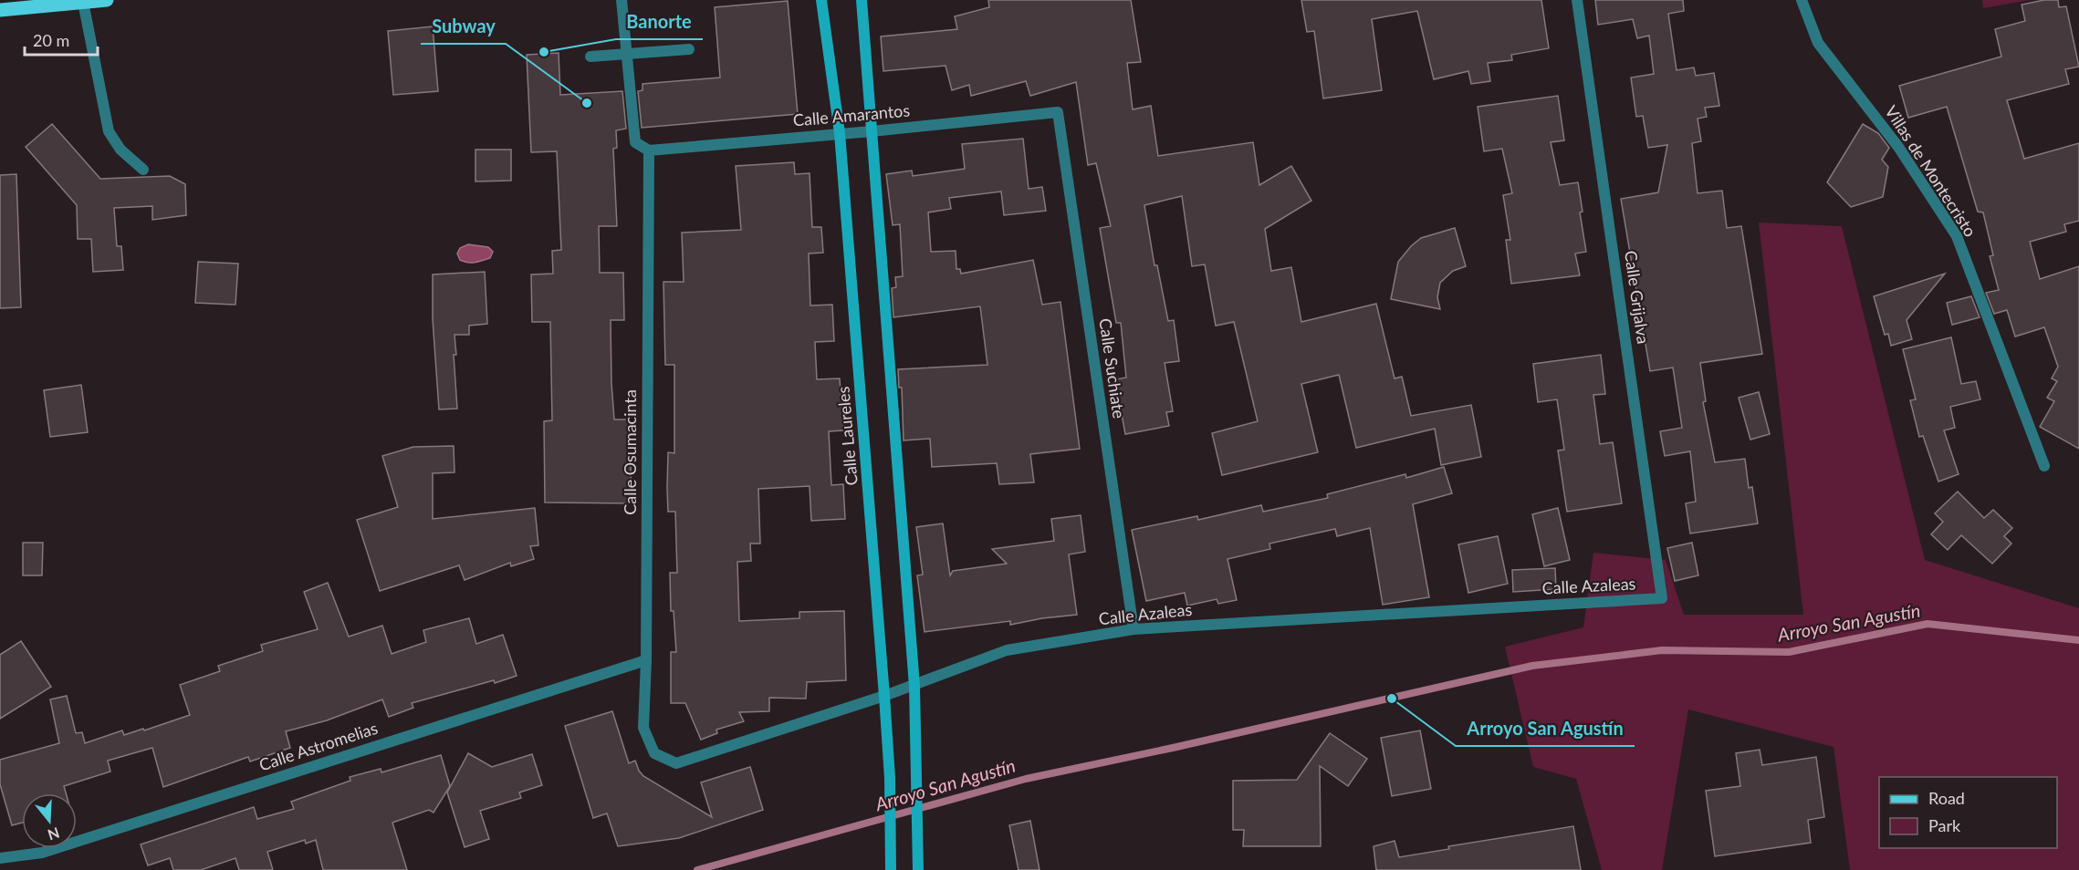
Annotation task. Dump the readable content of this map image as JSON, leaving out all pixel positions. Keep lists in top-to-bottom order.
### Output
{
  "streets": {
    "street": [
      "Calle Amarantos",
      "Villas de Montecristo",
      "Calle Grijalva",
      "Calle Suchiate",
      "Calle Laureles",
      "Calle Osumacinta",
      "Calle Azaleas",
      "Calle Astromelias"
    ]
  },
  "crossings": [
    ["Calle Amarantos", "Calle Suchiate"],
    ["Calle Amarantos", "Calle Laureles"],
    ["Calle Amarantos", "Calle Osumacinta"],
    ["Calle Grijalva", "Calle Azaleas"],
    ["Calle Suchiate", "Calle Azaleas"],
    ["Calle Laureles", "Calle Azaleas"],
    ["Calle Osumacinta", "Calle Azaleas"],
    ["Calle Osumacinta", "Calle Astromelias"]
  ],
  "water": ["Arroyo San Agustín"],
  "places": ["Banorte", "Subway", "Arroyo San Agustín"],
  "legend": ["Road", "Park"],
  "scale_bar": "20 m",
  "north": "bottom"
}
